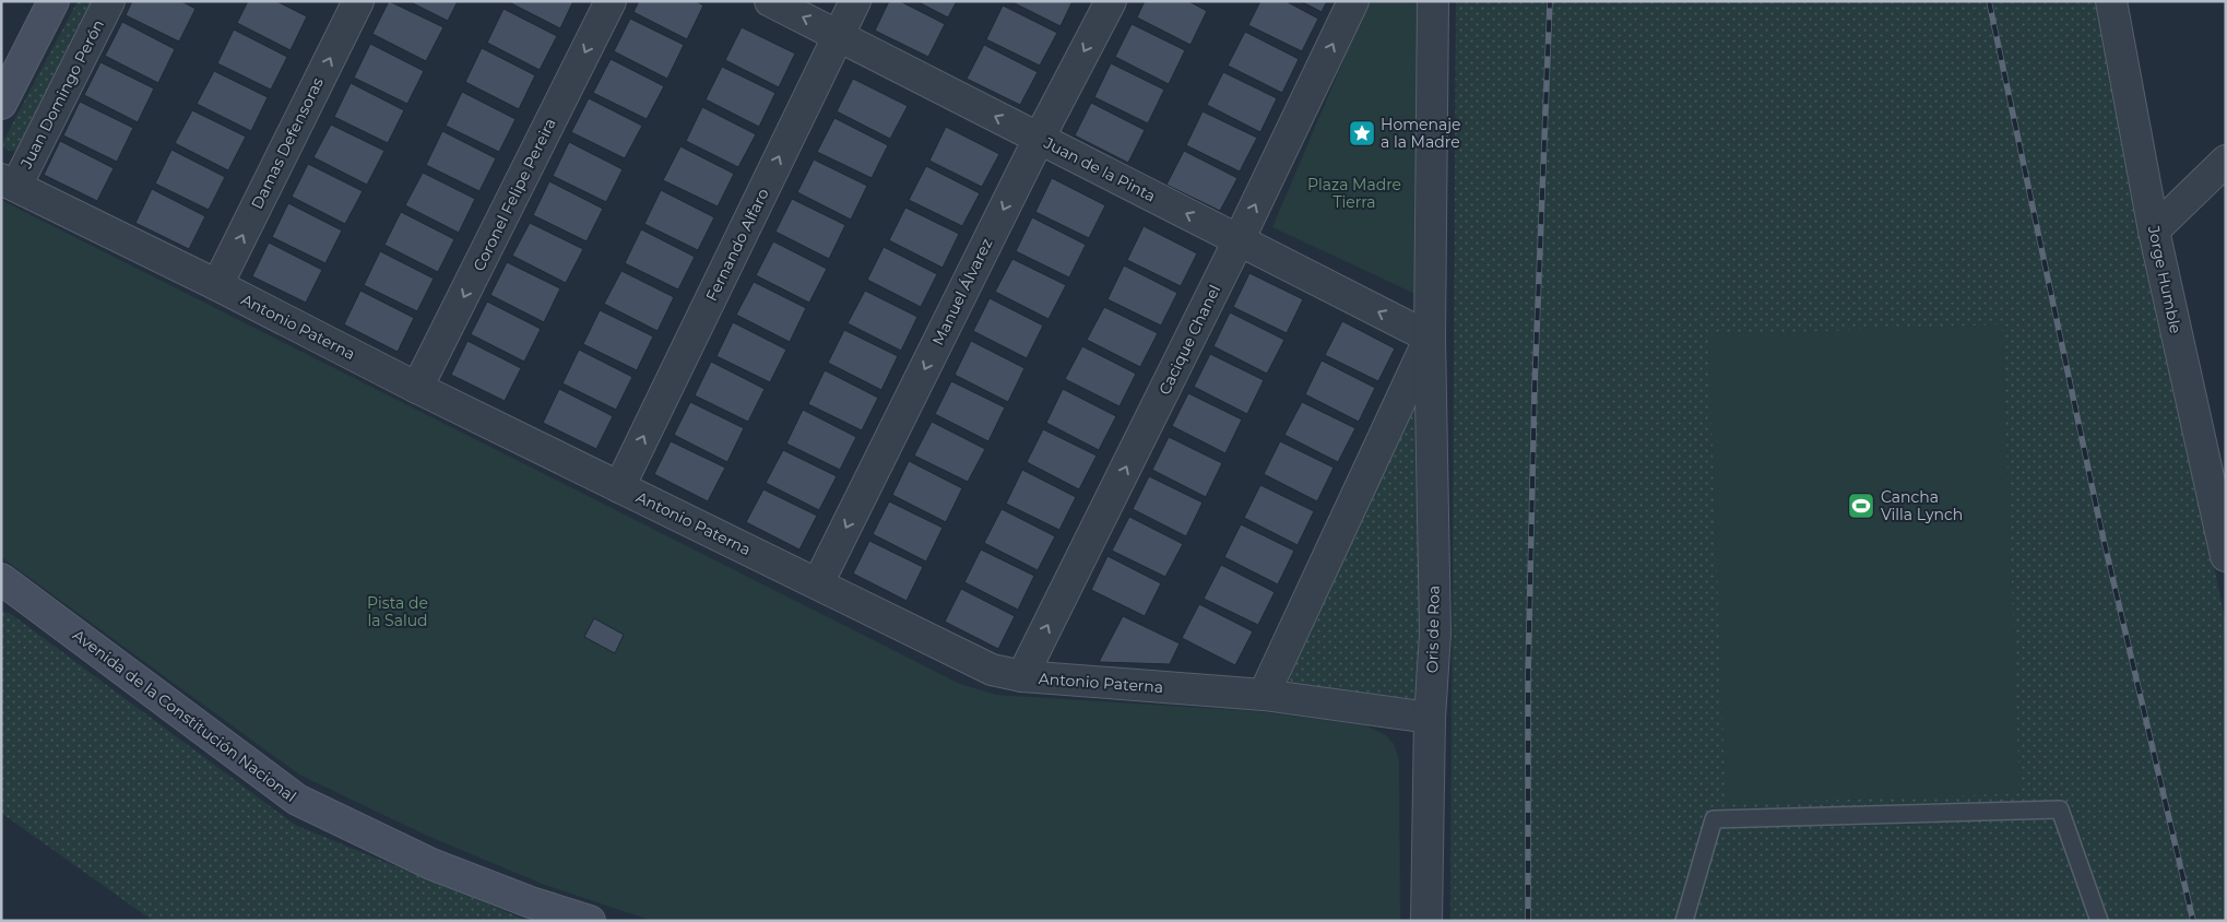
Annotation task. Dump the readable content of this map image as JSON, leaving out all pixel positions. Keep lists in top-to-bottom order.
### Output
{
  "streets": {
    "main road": ["Avenida de la Constitución Nacional"],
    "street": [
      "Juan Domingo Perón",
      "Damas Defensoras",
      "Juan de la Pinta",
      "Coronel Felipe Pereira",
      "Fernando Alfaro",
      "Jorge Humble",
      "Manuel Álvarez",
      "Antonio Paterna",
      "Cacique Chanel",
      "Oris de Roa"
    ]
  },
  "crossings": [
    ["Juan Domingo Perón", "Antonio Paterna"],
    ["Damas Defensoras", "Antonio Paterna"],
    ["Juan de la Pinta", "Fernando Alfaro"],
    ["Juan de la Pinta", "Manuel Álvarez"],
    ["Juan de la Pinta", "Cacique Chanel"],
    ["Juan de la Pinta", "Oris de Roa"],
    ["Coronel Felipe Pereira", "Antonio Paterna"],
    ["Fernando Alfaro", "Antonio Paterna"],
    ["Manuel Álvarez", "Antonio Paterna"],
    ["Antonio Paterna", "Cacique Chanel"],
    ["Antonio Paterna", "Oris de Roa"]
  ],
  "one_way": [
    "Damas Defensoras",
    "Juan de la Pinta",
    "Coronel Felipe Pereira",
    "Fernando Alfaro",
    "Manuel Álvarez",
    "Cacique Chanel"
  ],
  "parks": ["Plaza Madre Tierra", "Pista de la Salud"],
  "places": {
    "place": ["Homenaje a la Madre"],
    "sports": ["Cancha Villa Lynch"]
  }
}
